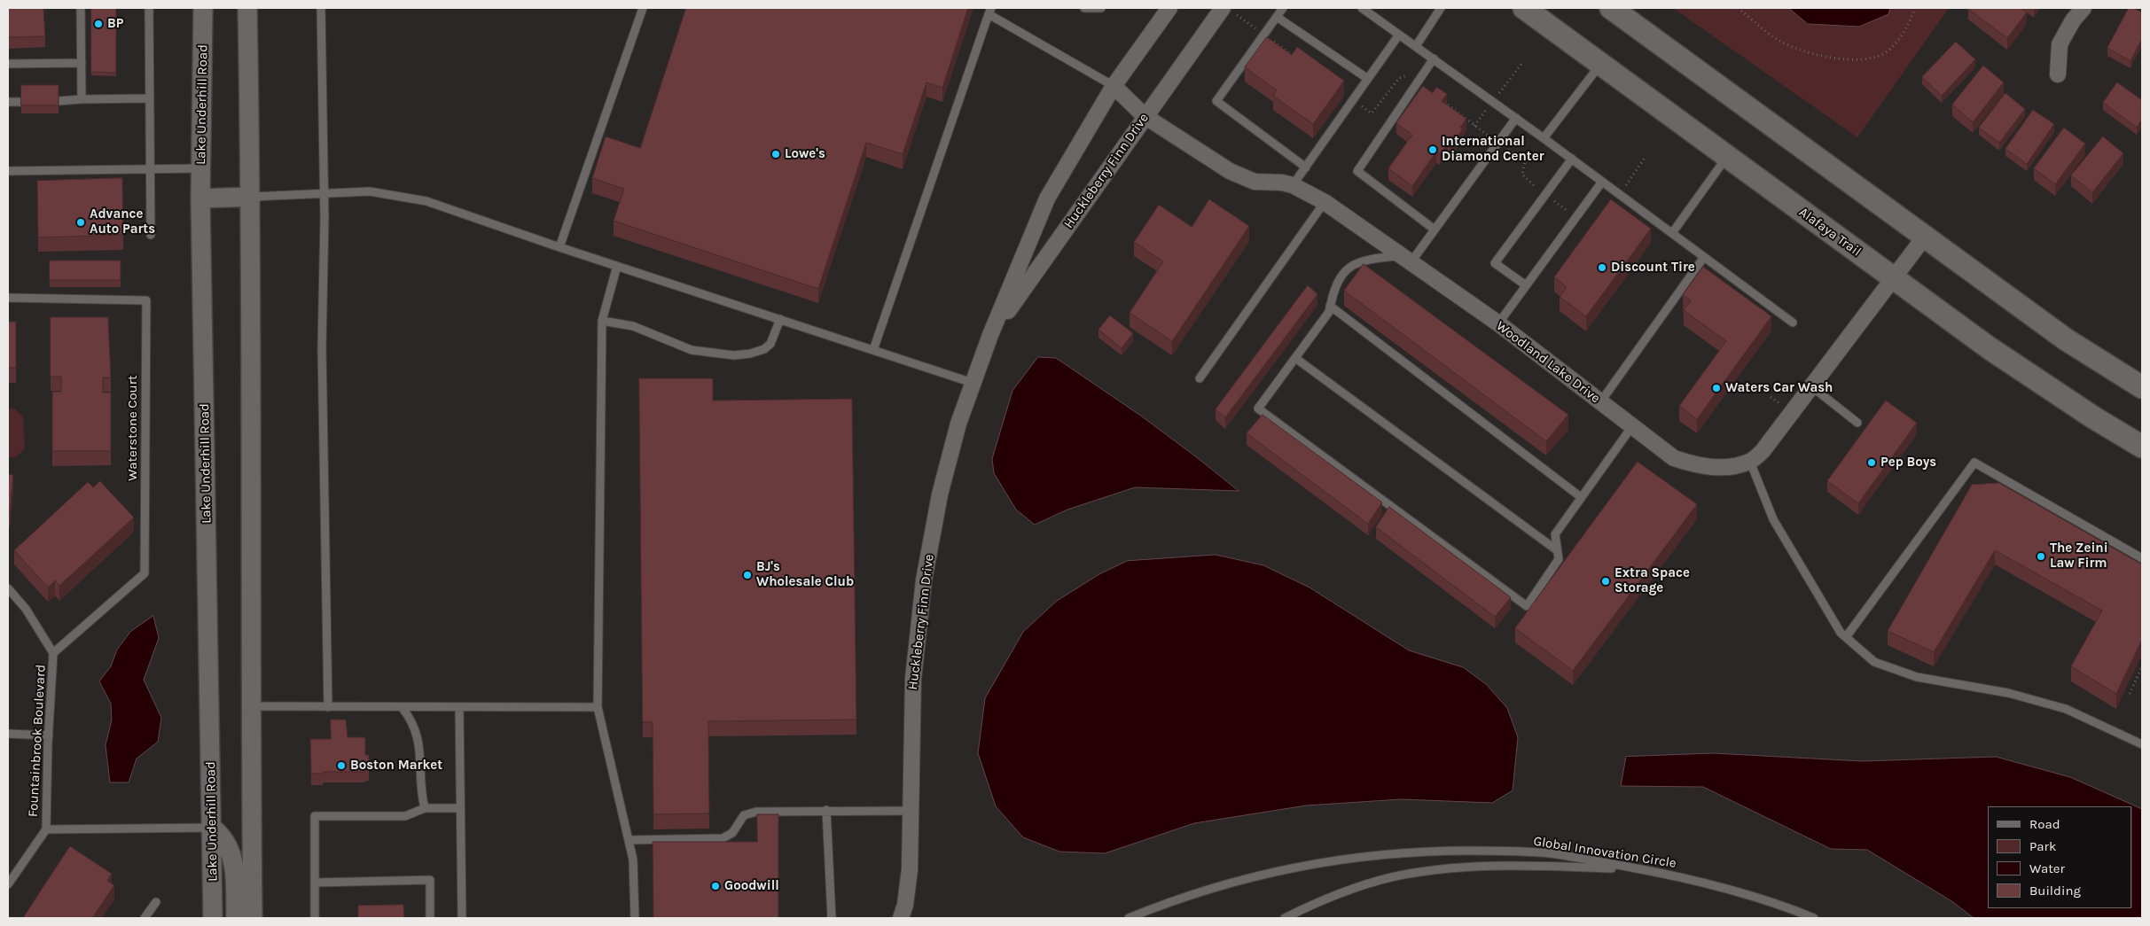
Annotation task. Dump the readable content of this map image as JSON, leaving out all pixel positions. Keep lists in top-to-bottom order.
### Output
{
  "streets": {
    "main road": ["Alafaya Trail"],
    "street": ["Lake Underhill Road", "Huckleberry Finn Drive", "Woodland Lake Drive"],
    "lane": ["Waterstone Court", "Fountainbrook Boulevard", "Global Innovation Circle"]
  },
  "crossings": [
    ["Lake Underhill Road", "Fountainbrook Boulevard"],
    ["Huckleberry Finn Drive", "Woodland Lake Drive"],
    ["Waterstone Court", "Fountainbrook Boulevard"]
  ],
  "places": [
    "BP",
    "International Diamond Center",
    "Lowe's",
    "Advance Auto Parts",
    "Discount Tire",
    "Waters Car Wash",
    "Pep Boys",
    "The Zeini Law Firm",
    "BJ's Wholesale Club",
    "Extra Space Storage",
    "Boston Market",
    "Goodwill"
  ],
  "legend": [
    "Road",
    "Park",
    "Water",
    "Building"
  ]
}
